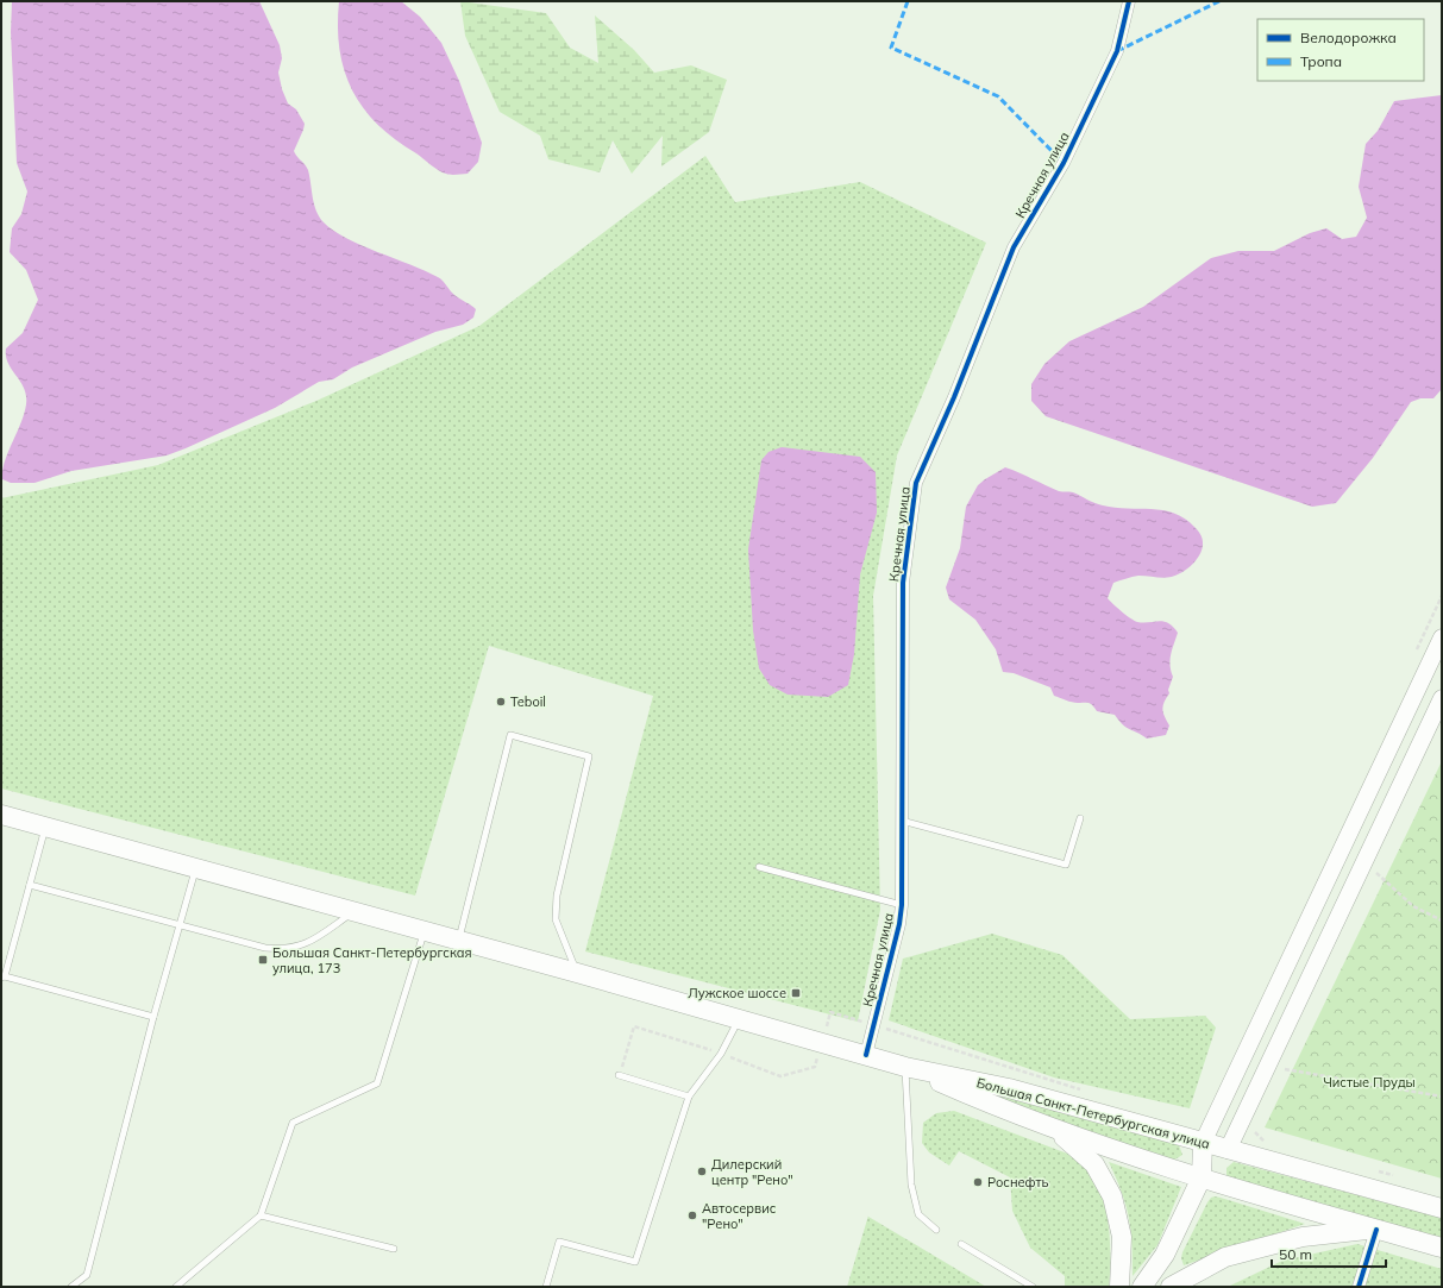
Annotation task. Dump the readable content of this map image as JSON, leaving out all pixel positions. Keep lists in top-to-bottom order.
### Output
{
  "streets": {
    "main road": ["Большая Санкт-Петербургская улица"],
    "street": ["Кречная улица"]
  },
  "parks": ["Чистые Пруды"],
  "places": {
    "other": [
      "Teboil",
      "Дилерский центр \"Рено\"",
      "Роснефть",
      "Автосервис \"Рено\""
    ],
    "transit": ["Большая Санкт-Петербургская улица, 173", "Лужское шоссе"]
  },
  "legend": ["Велодорожка", "Тропа"],
  "scale_bar": "50 m"
}
